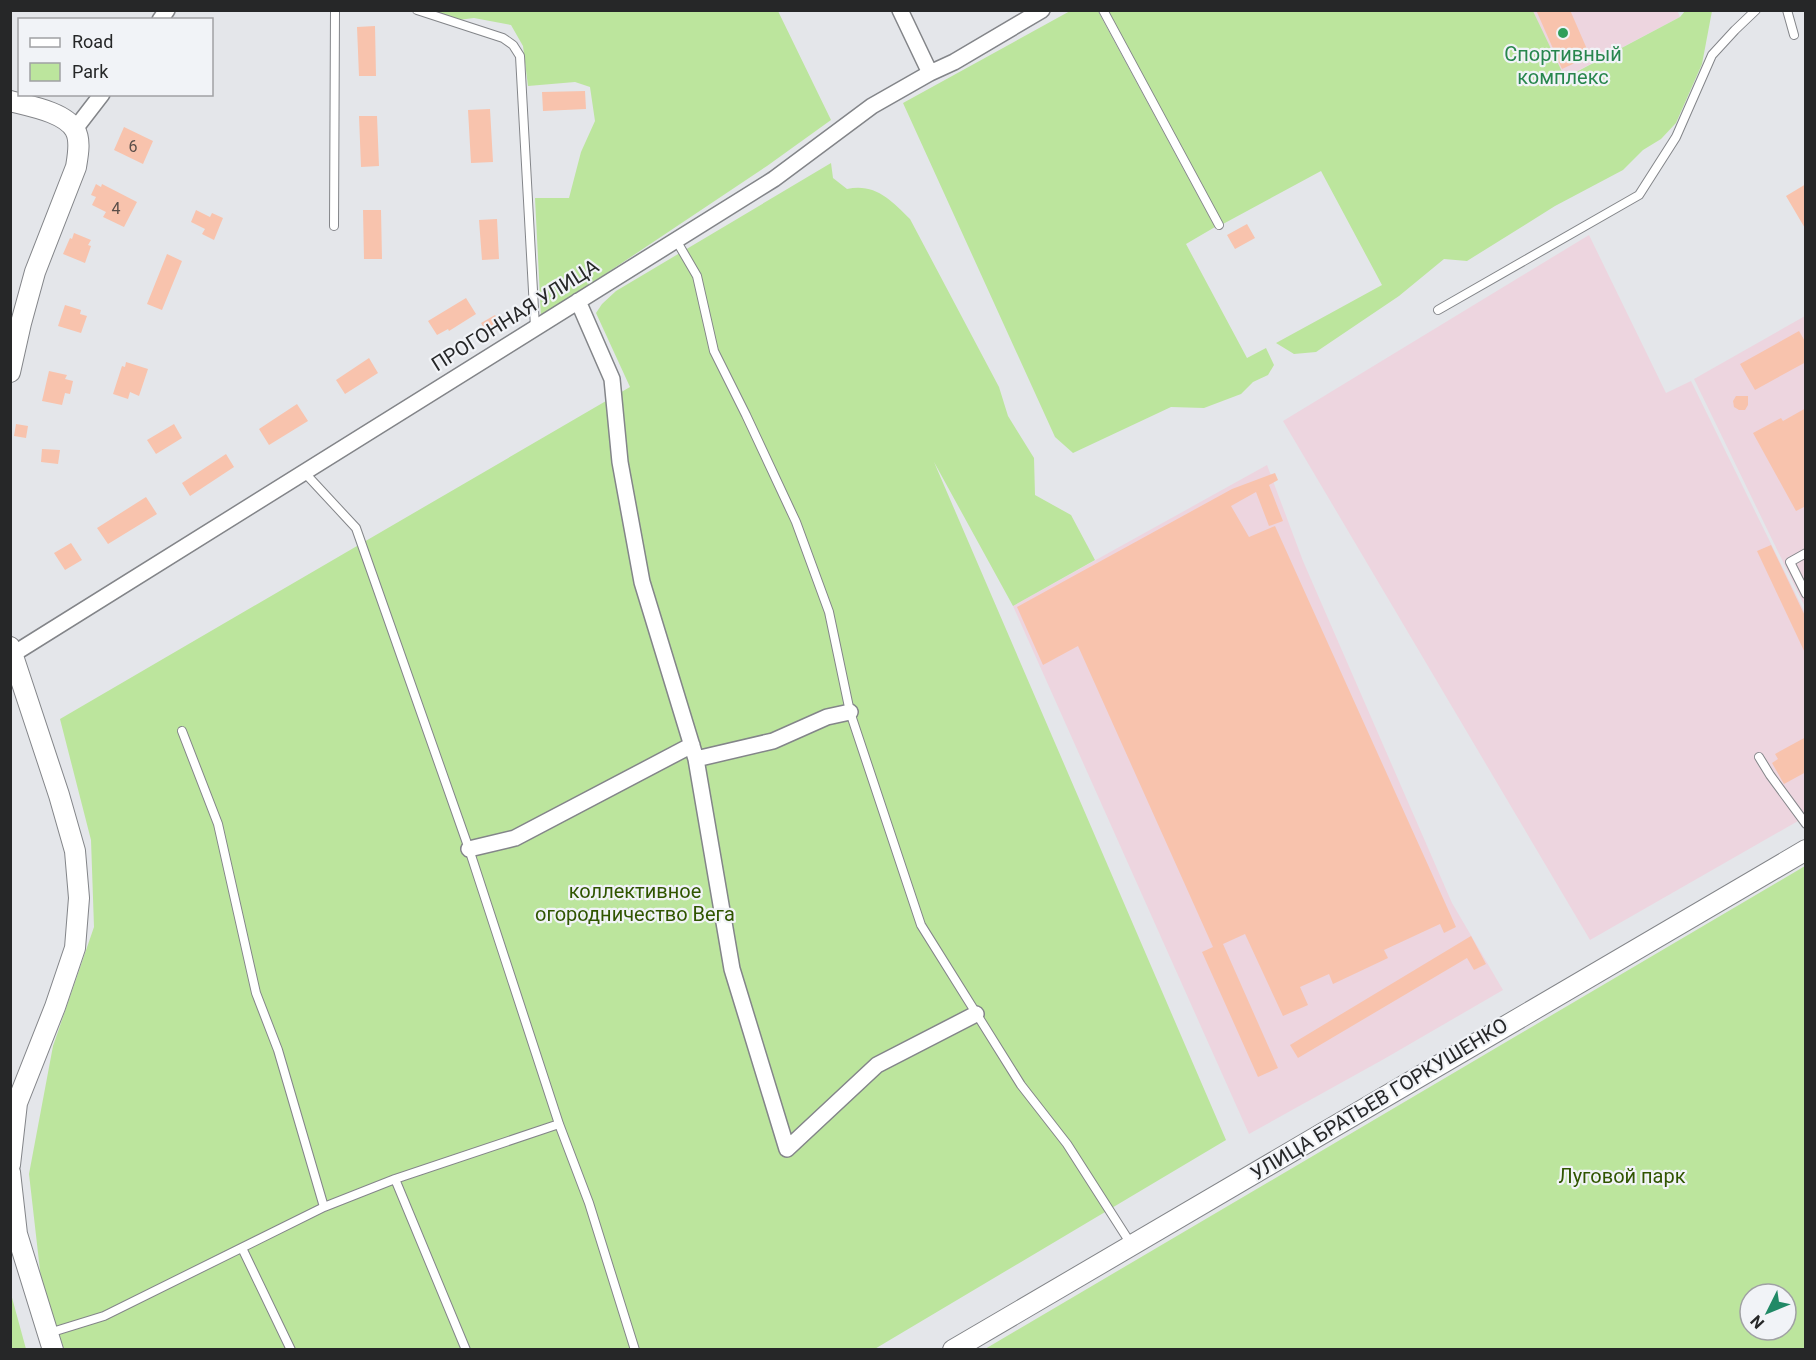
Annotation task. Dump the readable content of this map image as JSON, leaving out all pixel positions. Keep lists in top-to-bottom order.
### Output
{
  "streets": {
    "street": ["ПРОГОННАЯ УЛИЦА", "УЛИЦА БРАТЬЕВ ГОРКУШЕНКО"]
  },
  "parks": ["коллективное огородничество Вега", "Луговой парк"],
  "places": ["Спортивный комплекс"],
  "house_numbers": ["6", "4"],
  "legend": ["Road", "Park"],
  "north": "bottom left"
}
